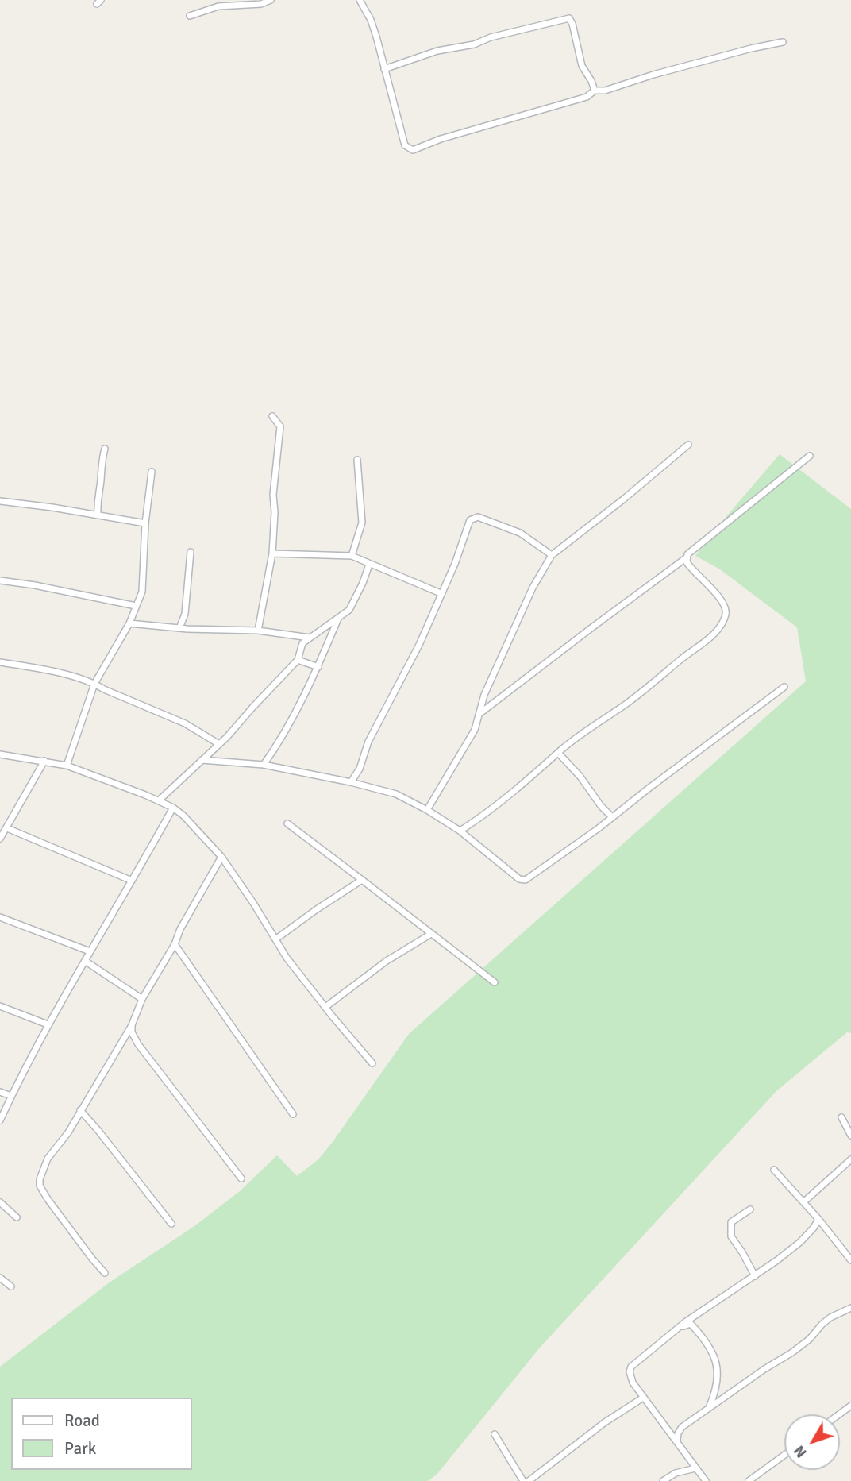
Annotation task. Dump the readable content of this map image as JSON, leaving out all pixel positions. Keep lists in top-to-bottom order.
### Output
{
  "legend": ["Road", "Park"],
  "north": "bottom left"
}
